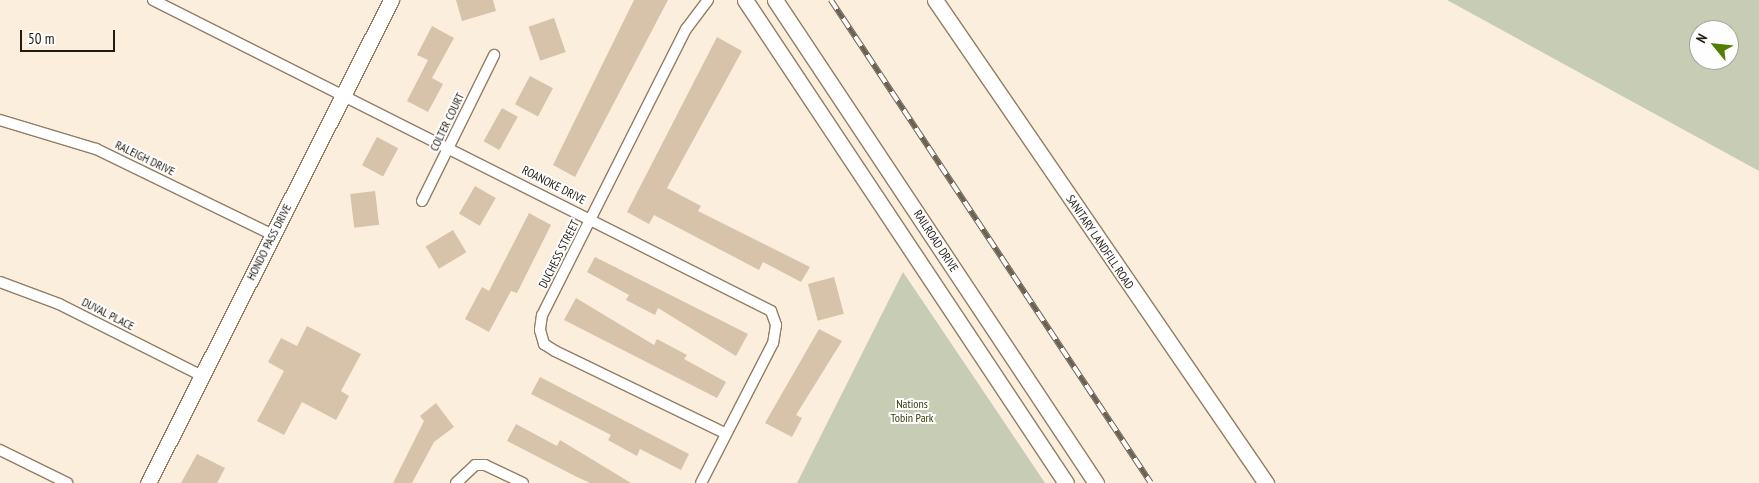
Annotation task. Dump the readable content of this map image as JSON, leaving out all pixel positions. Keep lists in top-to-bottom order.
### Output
{
  "streets": {
    "main road": ["RAILROAD DRIVE", "HONDO PASS DRIVE", "SANITARY LANDFILL ROAD"],
    "street": [
      "COLTER COURT",
      "RALEIGH DRIVE",
      "ROANOKE DRIVE",
      "DUCHESS STREET",
      "DUVAL PLACE"
    ]
  },
  "crossings": [
    ["COLTER COURT", "ROANOKE DRIVE"],
    ["RALEIGH DRIVE", "HONDO PASS DRIVE"],
    ["ROANOKE DRIVE", "HONDO PASS DRIVE"],
    ["ROANOKE DRIVE", "DUCHESS STREET"],
    ["HONDO PASS DRIVE", "DUVAL PLACE"]
  ],
  "parks": ["Nations Tobin Park"],
  "scale_bar": "50 m",
  "north": "top left"
}
